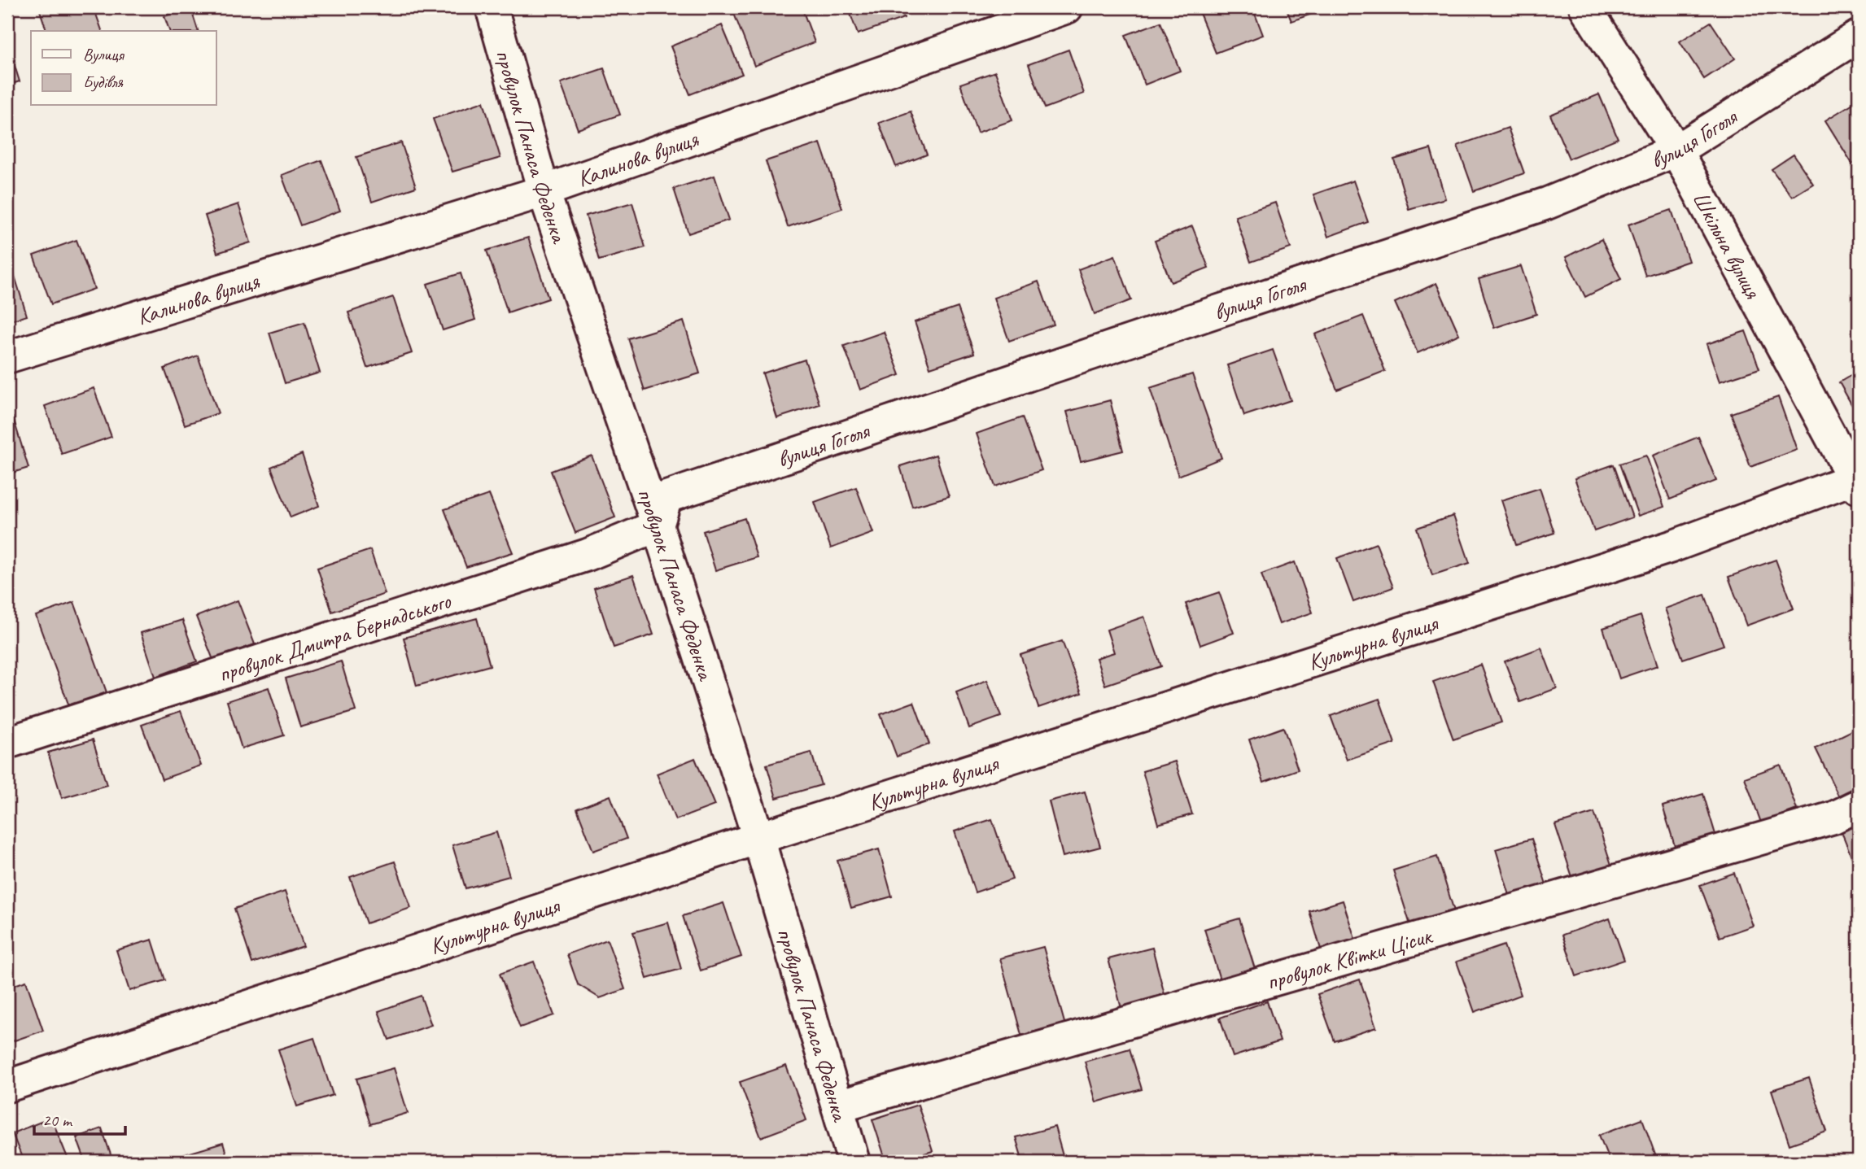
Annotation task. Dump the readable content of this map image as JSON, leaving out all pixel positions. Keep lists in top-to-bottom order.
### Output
{
  "streets": {
    "street": [
      "вулиця Гоголя",
      "провулок Панаса Феденка",
      "Калинова вулиця",
      "Шкільна вулиця",
      "провулок Дмитра Бернадського",
      "Культурна вулиця",
      "провулок Квітки Цісик"
    ]
  },
  "crossings": [
    ["вулиця Гоголя", "провулок Панаса Феденка"],
    ["вулиця Гоголя", "Шкільна вулиця"],
    ["вулиця Гоголя", "провулок Дмитра Бернадського"],
    ["провулок Панаса Феденка", "Калинова вулиця"],
    ["провулок Панаса Феденка", "провулок Дмитра Бернадського"],
    ["провулок Панаса Феденка", "Культурна вулиця"],
    ["провулок Панаса Феденка", "провулок Квітки Цісик"],
    ["Шкільна вулиця", "Культурна вулиця"]
  ],
  "legend": ["Вулиця", "Будівля"],
  "scale_bar": "20 m"
}
